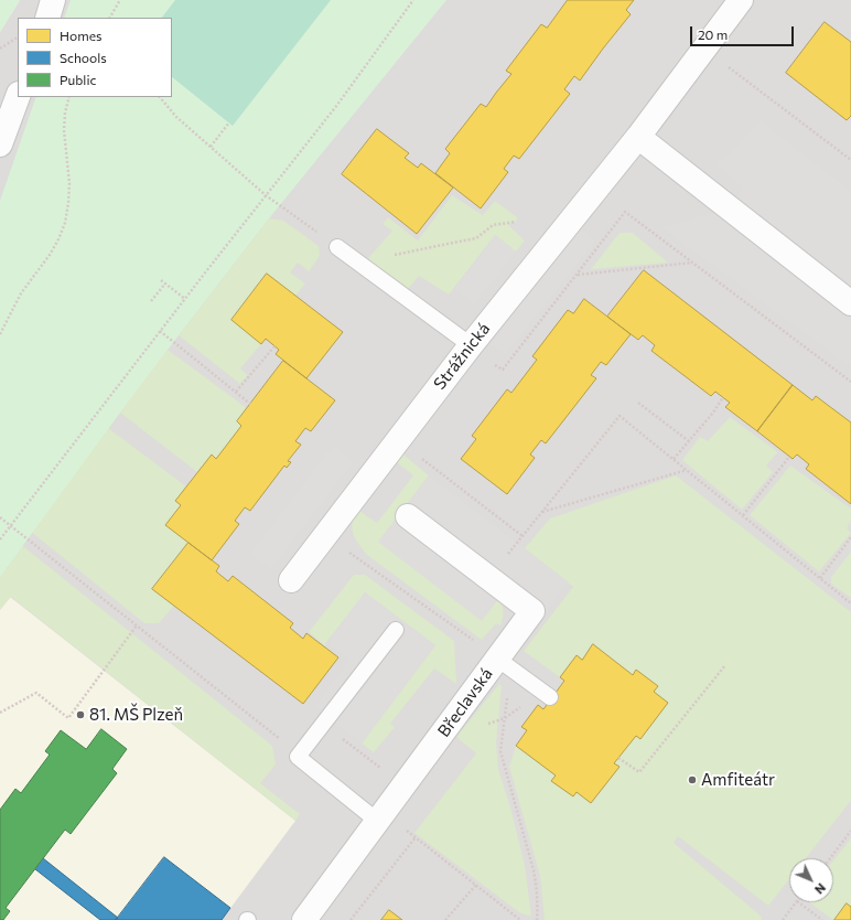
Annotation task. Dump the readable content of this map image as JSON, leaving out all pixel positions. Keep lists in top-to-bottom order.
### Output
{
  "streets": {
    "street": ["Strážnická", "Břeclavská"]
  },
  "places": ["81. MŠ Plzeň", "Amfiteátr"],
  "legend": ["Homes", "Schools", "Public"],
  "scale_bar": "20 m",
  "north": "bottom right"
}
